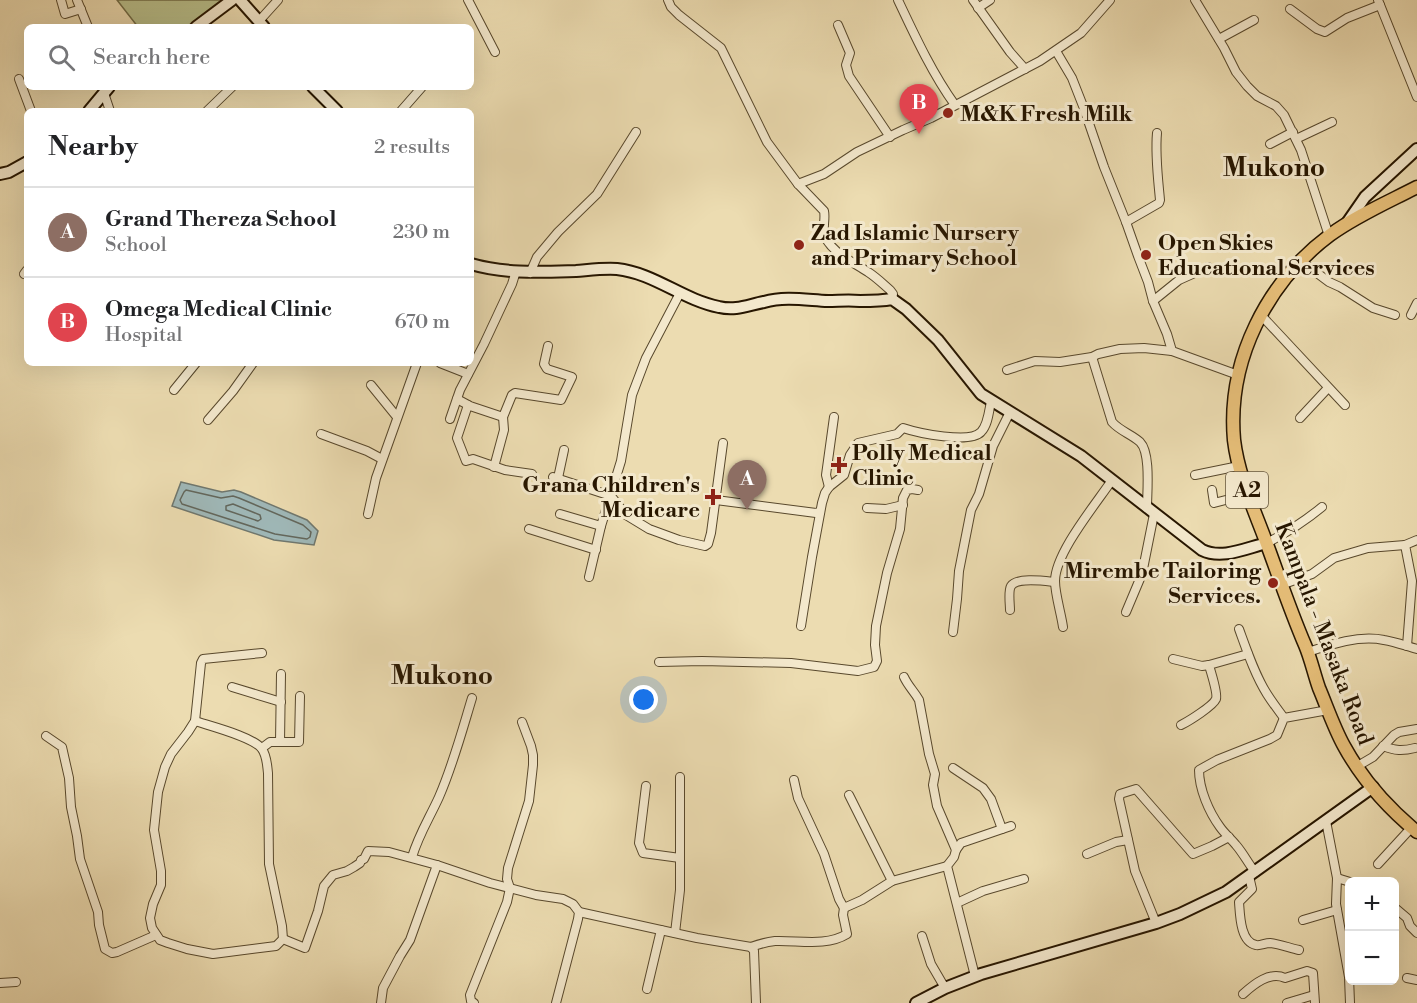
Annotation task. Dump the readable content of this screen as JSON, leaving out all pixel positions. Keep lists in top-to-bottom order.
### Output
{
  "streets": {
    "main road": ["A2", "Kampala - Masaka Road"]
  },
  "districts": ["Mukono", "Mukono"],
  "places": {
    "other": [
      "M&K Fresh Milk",
      "Zad Islamic Nursery and Primary School",
      "Open Skies Educational Services",
      "Mirembe Tailoring Services."
    ],
    "health": ["Polly Medical Clinic", "Grana Children's Medicare"]
  },
  "page": {
    "search": "Search here",
    "pins": ["B", "A"],
    "heading": ["Nearby", "2 results"],
    "list": [
      {
        "mark": "A",
        "name": "Grand Thereza School",
        "note": "School",
        "value": "230 m"
      },
      {
        "mark": "B",
        "name": "Omega Medical Clinic",
        "note": "Hospital",
        "value": "670 m"
      }
    ],
    "map_buttons": ["+", "−"]
  }
}
